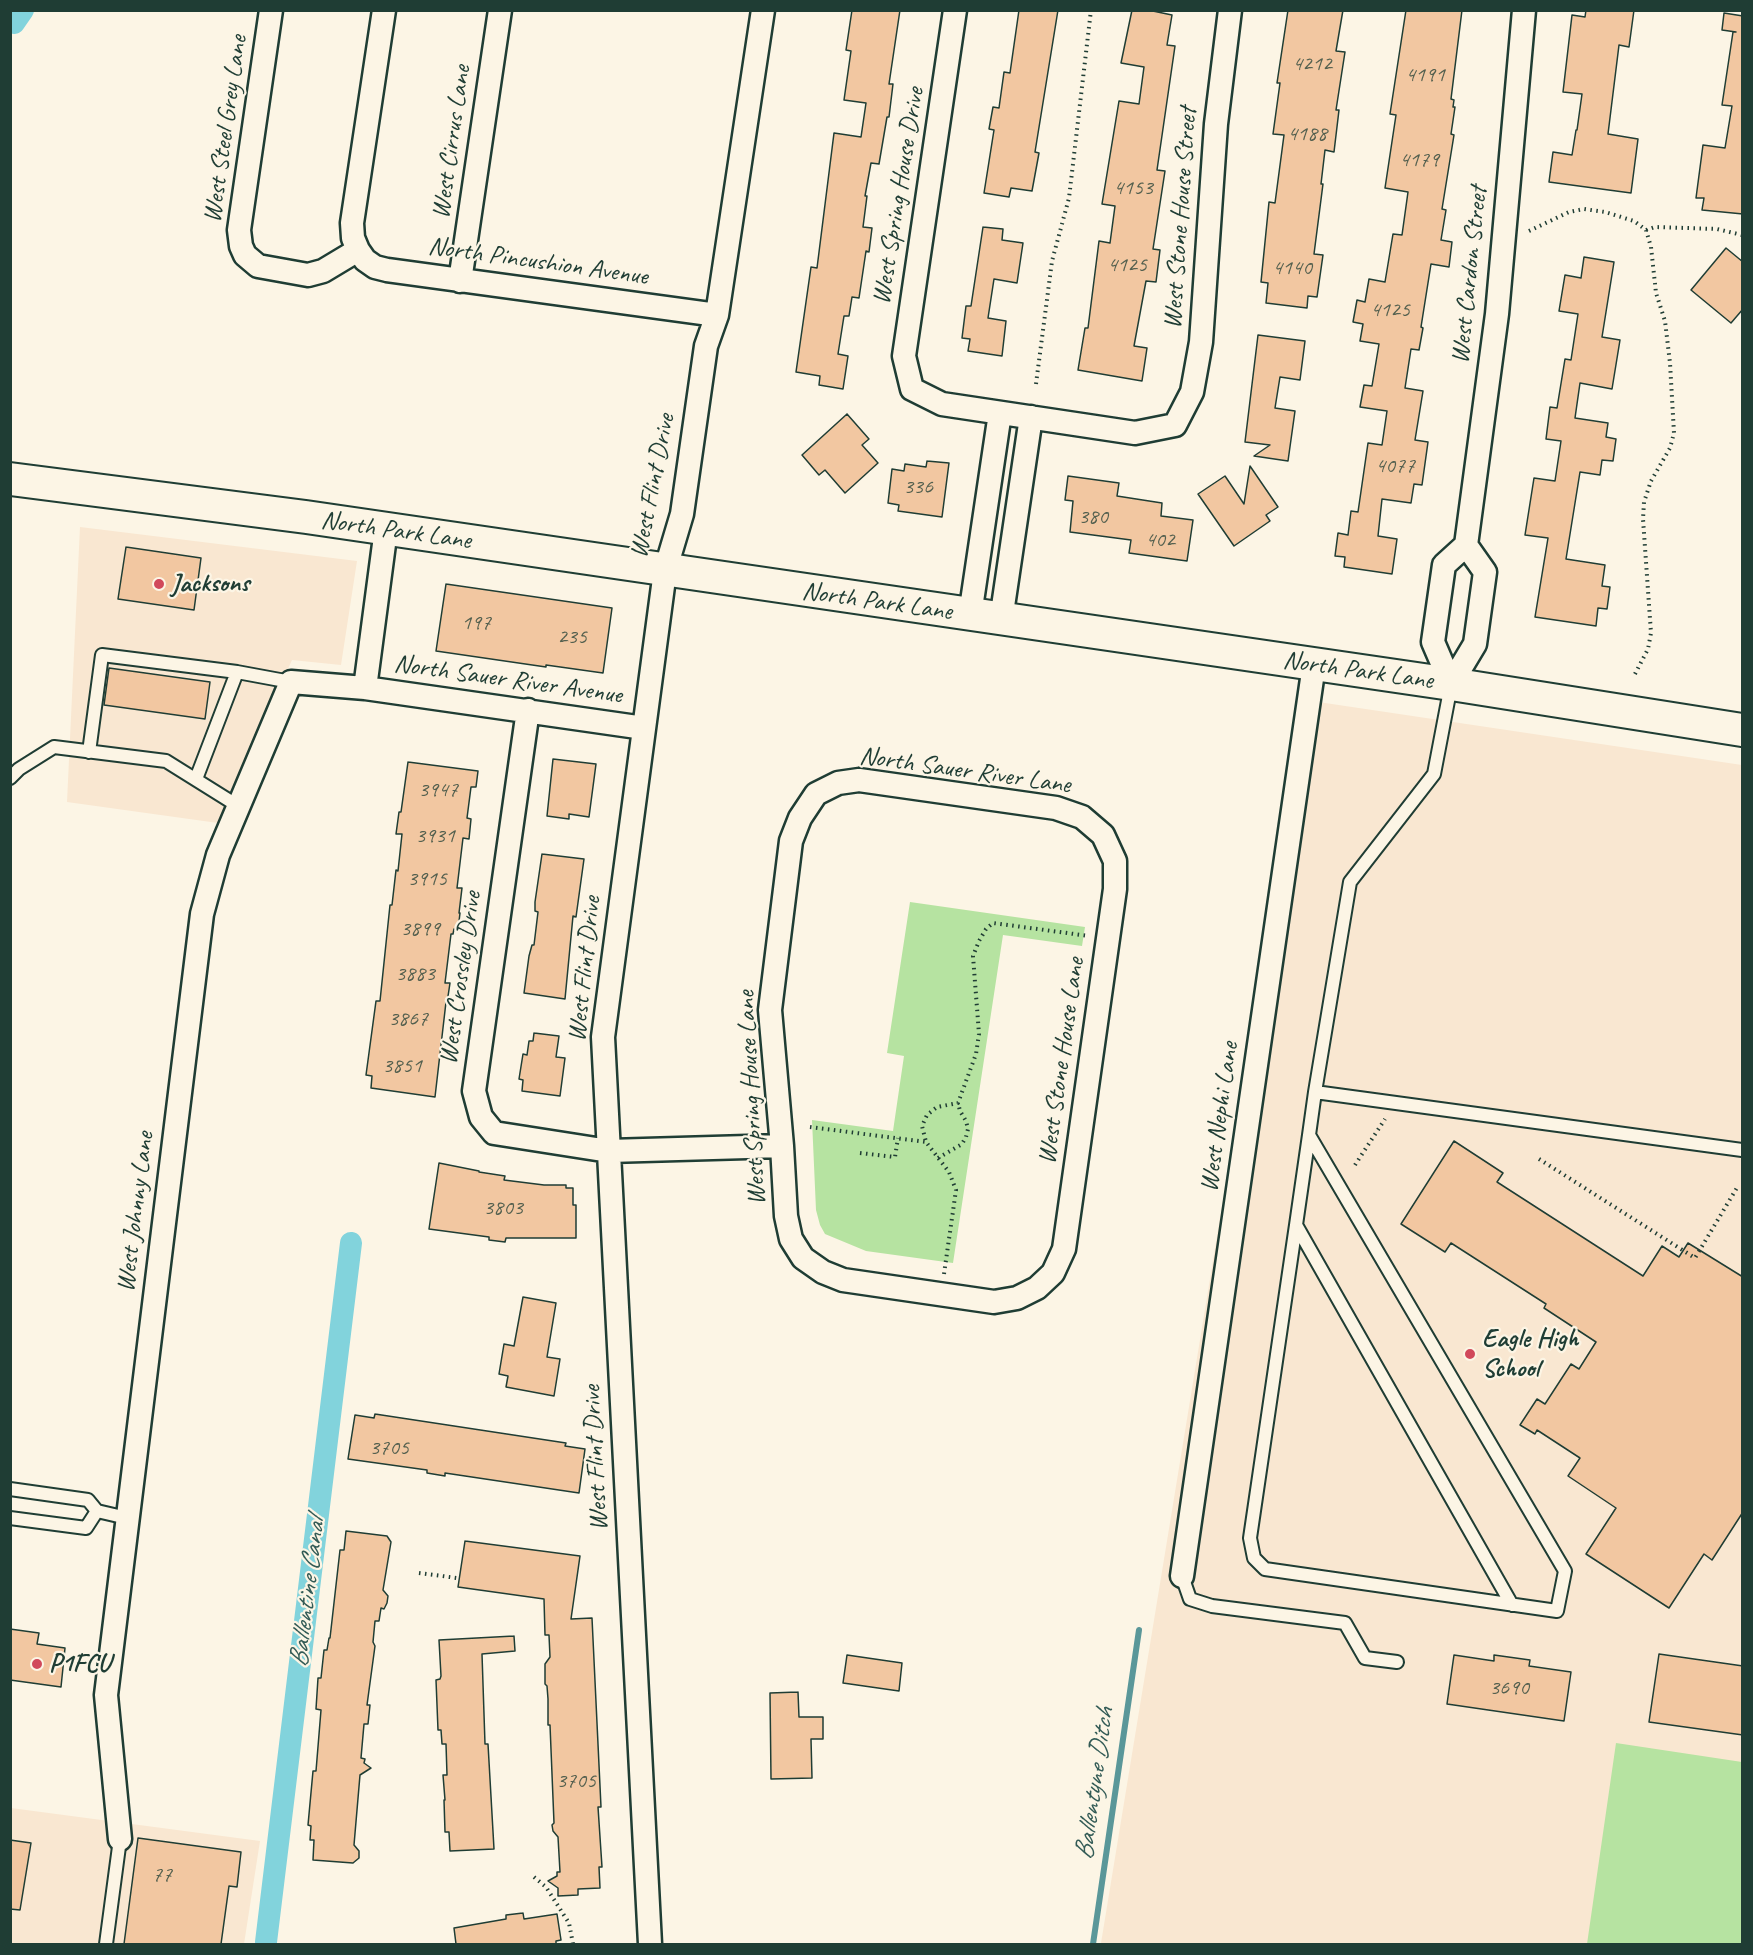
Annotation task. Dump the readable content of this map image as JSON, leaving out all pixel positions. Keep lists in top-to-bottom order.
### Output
{
  "streets": {
    "street": [
      "West Steel Grey Lane",
      "West Cirrus Lane",
      "West Spring House Drive",
      "West Stone House Street",
      "North Pincushion Avenue",
      "West Cardon Street",
      "West Flint Drive",
      "North Park Lane",
      "North Sauer River Avenue",
      "North Sauer River Lane",
      "West Crossley Drive",
      "West Stone House Lane",
      "West Spring House Lane",
      "West Nephi Lane",
      "West Johnny Lane"
    ]
  },
  "crossings": [
    ["West Steel Grey Lane", "North Pincushion Avenue"],
    ["West Cirrus Lane", "North Pincushion Avenue"],
    ["North Pincushion Avenue", "West Flint Drive"],
    ["West Flint Drive", "North Park Lane"],
    ["West Flint Drive", "North Sauer River Avenue"],
    ["West Flint Drive", "West Crossley Drive"],
    ["North Park Lane", "West Nephi Lane"],
    ["North Sauer River Avenue", "West Crossley Drive"],
    ["North Sauer River Lane", "West Stone House Lane"],
    ["North Sauer River Lane", "West Spring House Lane"],
    ["West Crossley Drive", "West Spring House Lane"],
    ["West Stone House Lane", "West Spring House Lane"]
  ],
  "water": ["Ballentine Canal", "Ballentyne Ditch"],
  "places": ["Jacksons", "Eagle High School", "P1FCU"],
  "house_numbers": [
    "4212",
    "4191",
    "4188",
    "4179",
    "4153",
    "4125",
    "4140",
    "4125",
    "4077",
    "336",
    "380",
    "402",
    "197",
    "235",
    "3947",
    "3931",
    "3915",
    "3899",
    "3883",
    "3867",
    "3851",
    "3803",
    "3705",
    "3690",
    "3705",
    "77"
  ]
}
